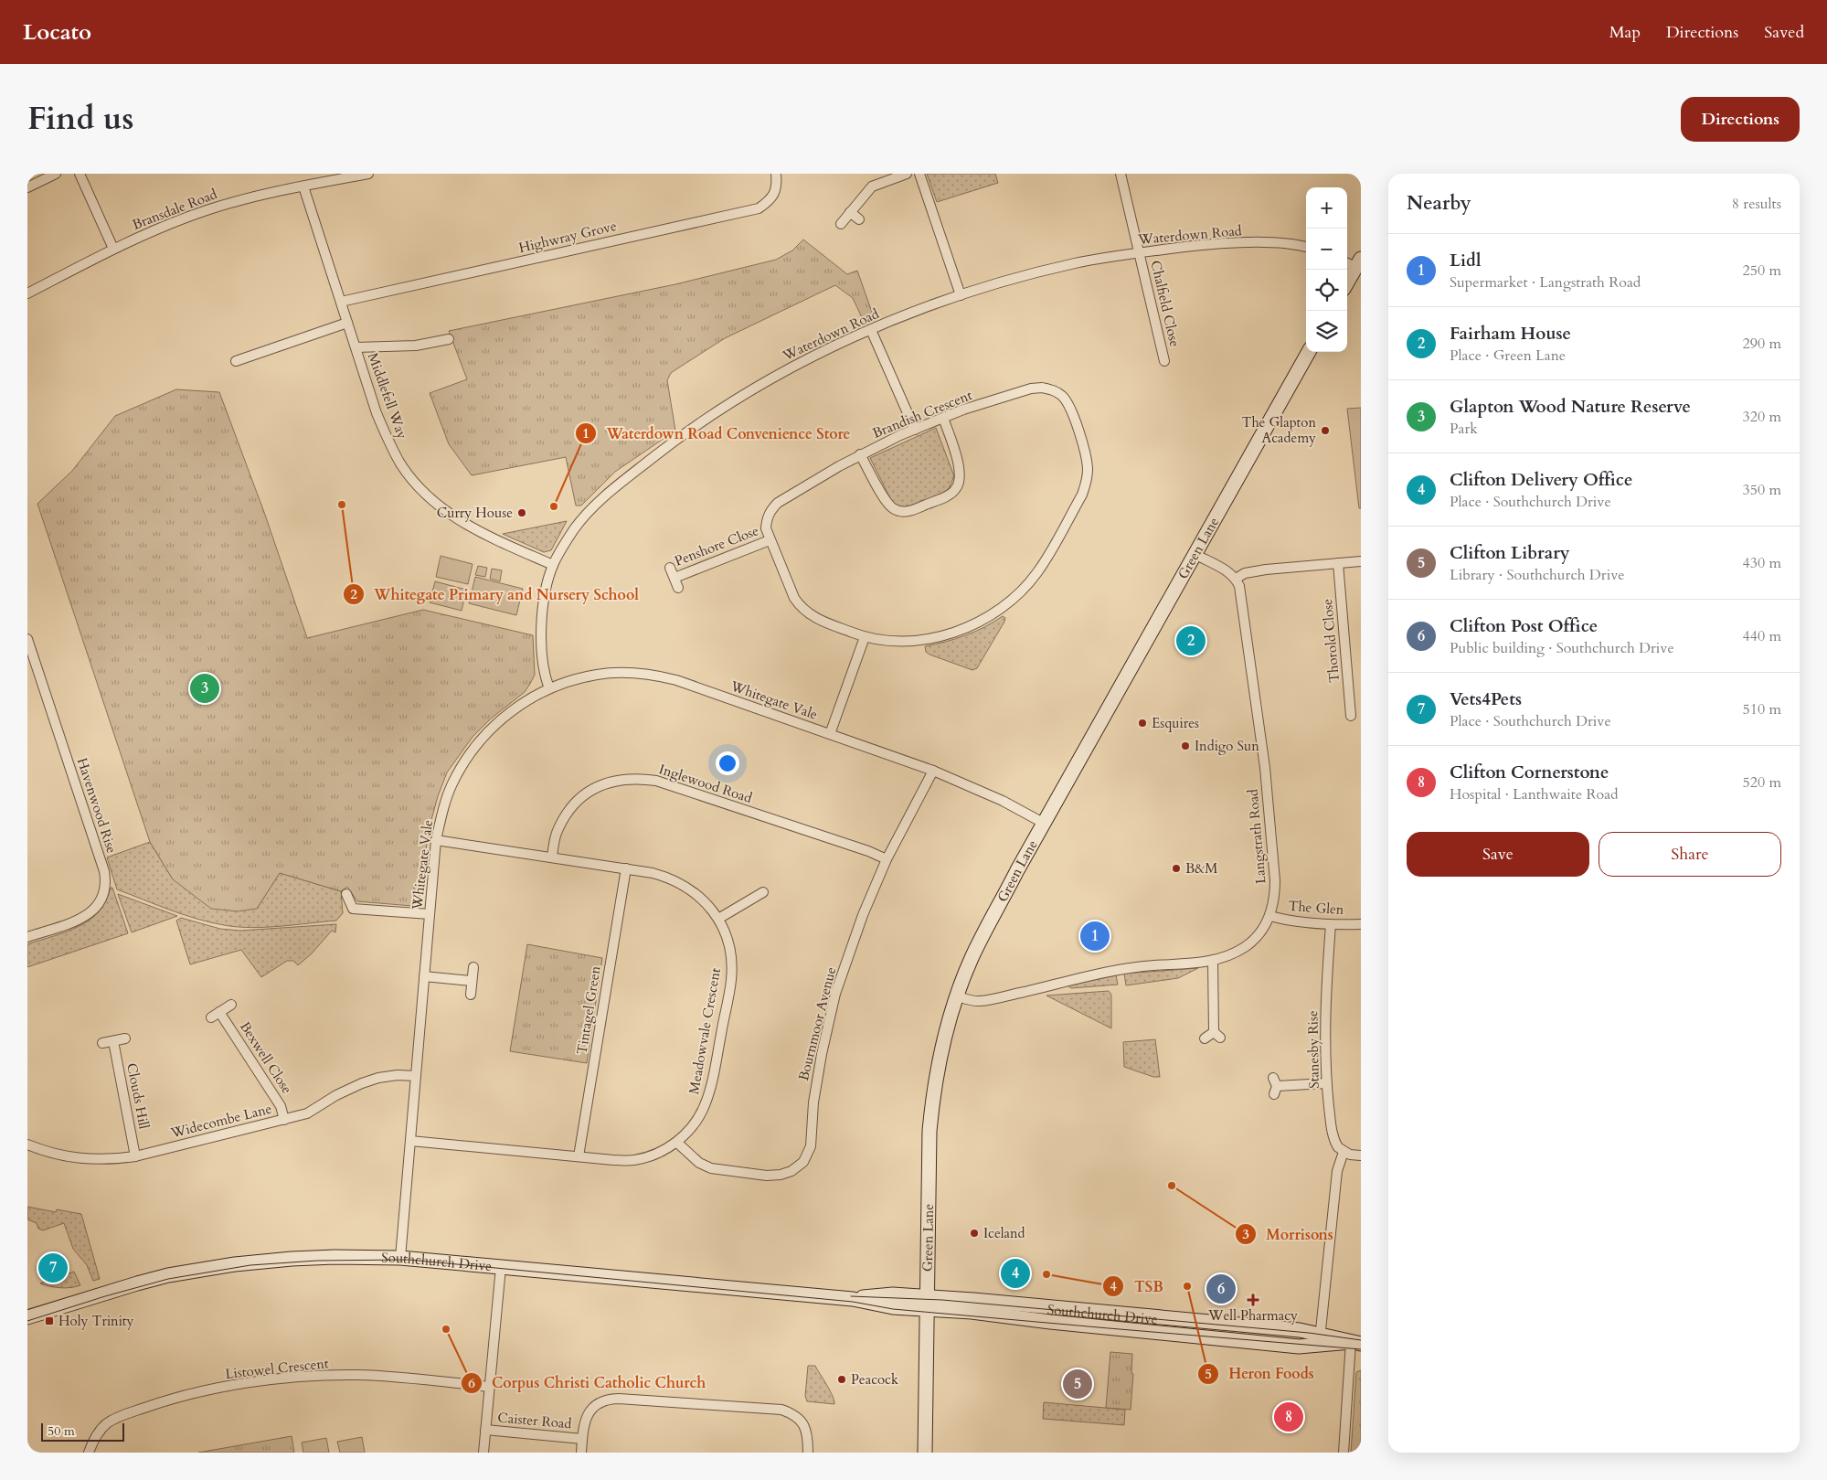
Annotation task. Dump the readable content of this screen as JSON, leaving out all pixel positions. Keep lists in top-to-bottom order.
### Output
{
  "streets": {
    "street": [
      "Bransdale Road",
      "Waterdown Road",
      "Highwray Grove",
      "Chalfield Close",
      "Middlefell Way",
      "Brandish Crescent",
      "Penshore Close",
      "Green Lane",
      "Thorold Close",
      "Whitegate Vale",
      "Inglewood Road",
      "Havenwood Rise",
      "Langstrath Road",
      "The Glen",
      "Tintagel Green",
      "Bournmoor Avenue",
      "Meadowvale Crescent",
      "Stanesby Rise",
      "Bexwell Close",
      "Clouds Hill",
      "Widecombe Lane",
      "Southchurch Drive",
      "Listowel Crescent",
      "Caister Road"
    ]
  },
  "crossings": [
    ["Bransdale Road", "Middlefell Way"],
    ["Waterdown Road", "Chalfield Close"],
    ["Waterdown Road", "Middlefell Way"],
    ["Waterdown Road", "Whitegate Vale"],
    ["Highwray Grove", "Middlefell Way"],
    ["Brandish Crescent", "Penshore Close"],
    ["Green Lane", "Whitegate Vale"],
    ["Green Lane", "Langstrath Road"],
    ["Green Lane", "Southchurch Drive"],
    ["Whitegate Vale", "Bournmoor Avenue"],
    ["Whitegate Vale", "Meadowvale Crescent"],
    ["Whitegate Vale", "Widecombe Lane"],
    ["Whitegate Vale", "Southchurch Drive"],
    ["Inglewood Road", "Bournmoor Avenue"],
    ["Inglewood Road", "Meadowvale Crescent"],
    ["Langstrath Road", "The Glen"],
    ["The Glen", "Stanesby Rise"],
    ["Tintagel Green", "Meadowvale Crescent"],
    ["Bournmoor Avenue", "Meadowvale Crescent"],
    ["Bexwell Close", "Widecombe Lane"],
    ["Clouds Hill", "Widecombe Lane"]
  ],
  "places": {
    "other": [
      "The Glapton Academy",
      "Whitegate Primary and Nursery School",
      "Waterdown Road Convenience Store",
      "Curry House",
      "Esquires",
      "Indigo Sun",
      "B&M",
      "Morrisons",
      "Iceland",
      "TSB",
      "Heron Foods",
      "Corpus Christi Catholic Church",
      "Peacock"
    ],
    "health": ["Well Pharmacy"],
    "transit": ["Holy Trinity"]
  },
  "scale_bar": "50 m",
  "page": {
    "header": "Locato",
    "nav": ["Map", "Directions", "Saved"],
    "title": "Find us",
    "buttons": [
      "Directions",
      ["Save", "Share"]
    ],
    "heading": ["Nearby", "8 results"],
    "map_buttons": ["+", "−"],
    "list": [
      {
        "mark": "1",
        "name": "Lidl",
        "note": "Supermarket · Langstrath Road",
        "value": "250 m"
      },
      {
        "mark": "2",
        "name": "Fairham House",
        "note": "Place · Green Lane",
        "value": "290 m"
      },
      {
        "mark": "3",
        "name": "Glapton Wood Nature Reserve",
        "note": "Park",
        "value": "320 m"
      },
      {
        "mark": "4",
        "name": "Clifton Delivery Office",
        "note": "Place · Southchurch Drive",
        "value": "350 m"
      },
      {
        "mark": "5",
        "name": "Clifton Library",
        "note": "Library · Southchurch Drive",
        "value": "430 m"
      },
      {
        "mark": "6",
        "name": "Clifton Post Office",
        "note": "Public building · Southchurch Drive",
        "value": "440 m"
      },
      {
        "mark": "7",
        "name": "Vets4Pets",
        "note": "Place · Southchurch Drive",
        "value": "510 m"
      },
      {
        "mark": "8",
        "name": "Clifton Cornerstone",
        "note": "Hospital · Lanthwaite Road",
        "value": "520 m"
      }
    ],
    "pins": [
      "2",
      "3",
      "1",
      "7",
      "4",
      "6",
      "5",
      "8"
    ],
    "scale": "50 m"
  }
}
